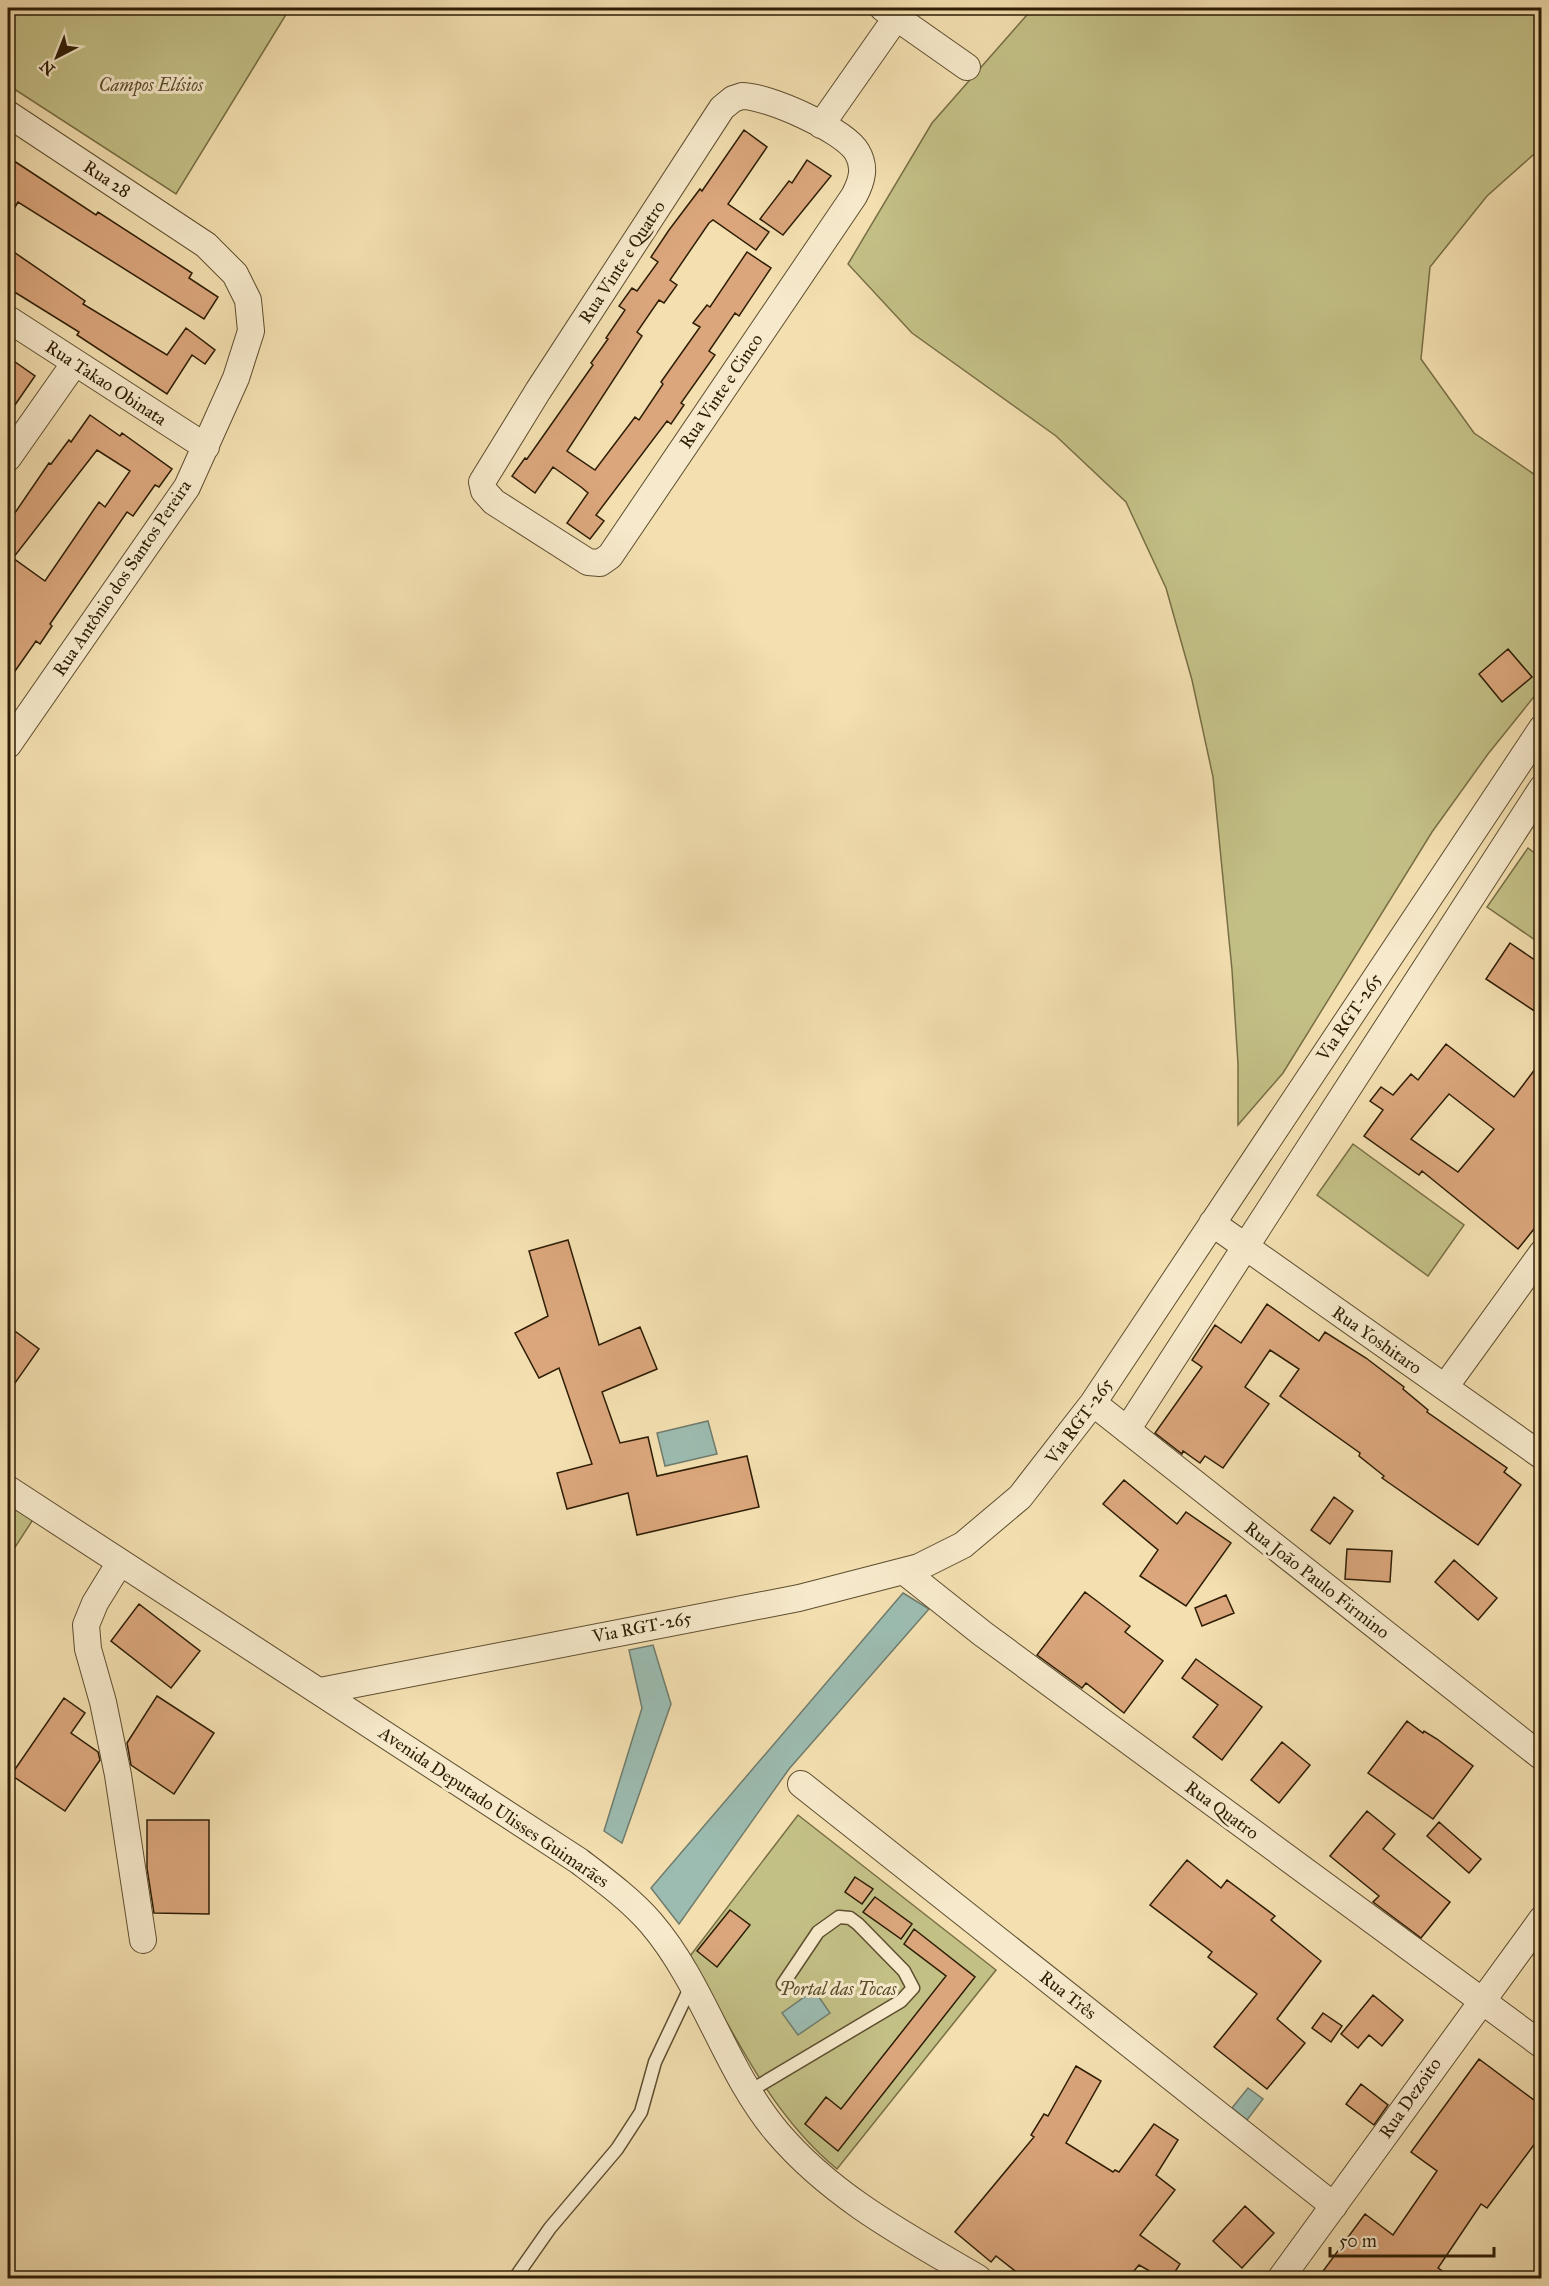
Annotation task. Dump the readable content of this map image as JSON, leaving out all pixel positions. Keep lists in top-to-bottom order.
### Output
{
  "streets": {
    "street": [
      "Rua 28",
      "Rua Vinte e Quatro",
      "Rua Takao Obinata",
      "Rua Vinte e Cinco",
      "Rua Antônio dos Santos Pereira",
      "Via RGT-265",
      "Rua Yoshitaro",
      "Rua João Paulo Firmino",
      "Avenida Deputado Ulisses Guimarães",
      "Rua Quatro",
      "Rua Três",
      "Rua Dezoito"
    ]
  },
  "crossings": [
    ["Rua 28", "Rua Antônio dos Santos Pereira"],
    ["Rua Vinte e Quatro", "Rua Vinte e Cinco"],
    ["Rua Takao Obinata", "Rua Antônio dos Santos Pereira"],
    ["Via RGT-265", "Rua Yoshitaro"],
    ["Via RGT-265", "Rua João Paulo Firmino"],
    ["Via RGT-265", "Avenida Deputado Ulisses Guimarães"],
    ["Via RGT-265", "Rua Quatro"],
    ["Rua Quatro", "Rua Dezoito"],
    ["Rua Três", "Rua Dezoito"]
  ],
  "parks": ["Campos Elísios", "Portal das Tocas"],
  "scale_bar": "50 m",
  "north": "bottom left"
}
